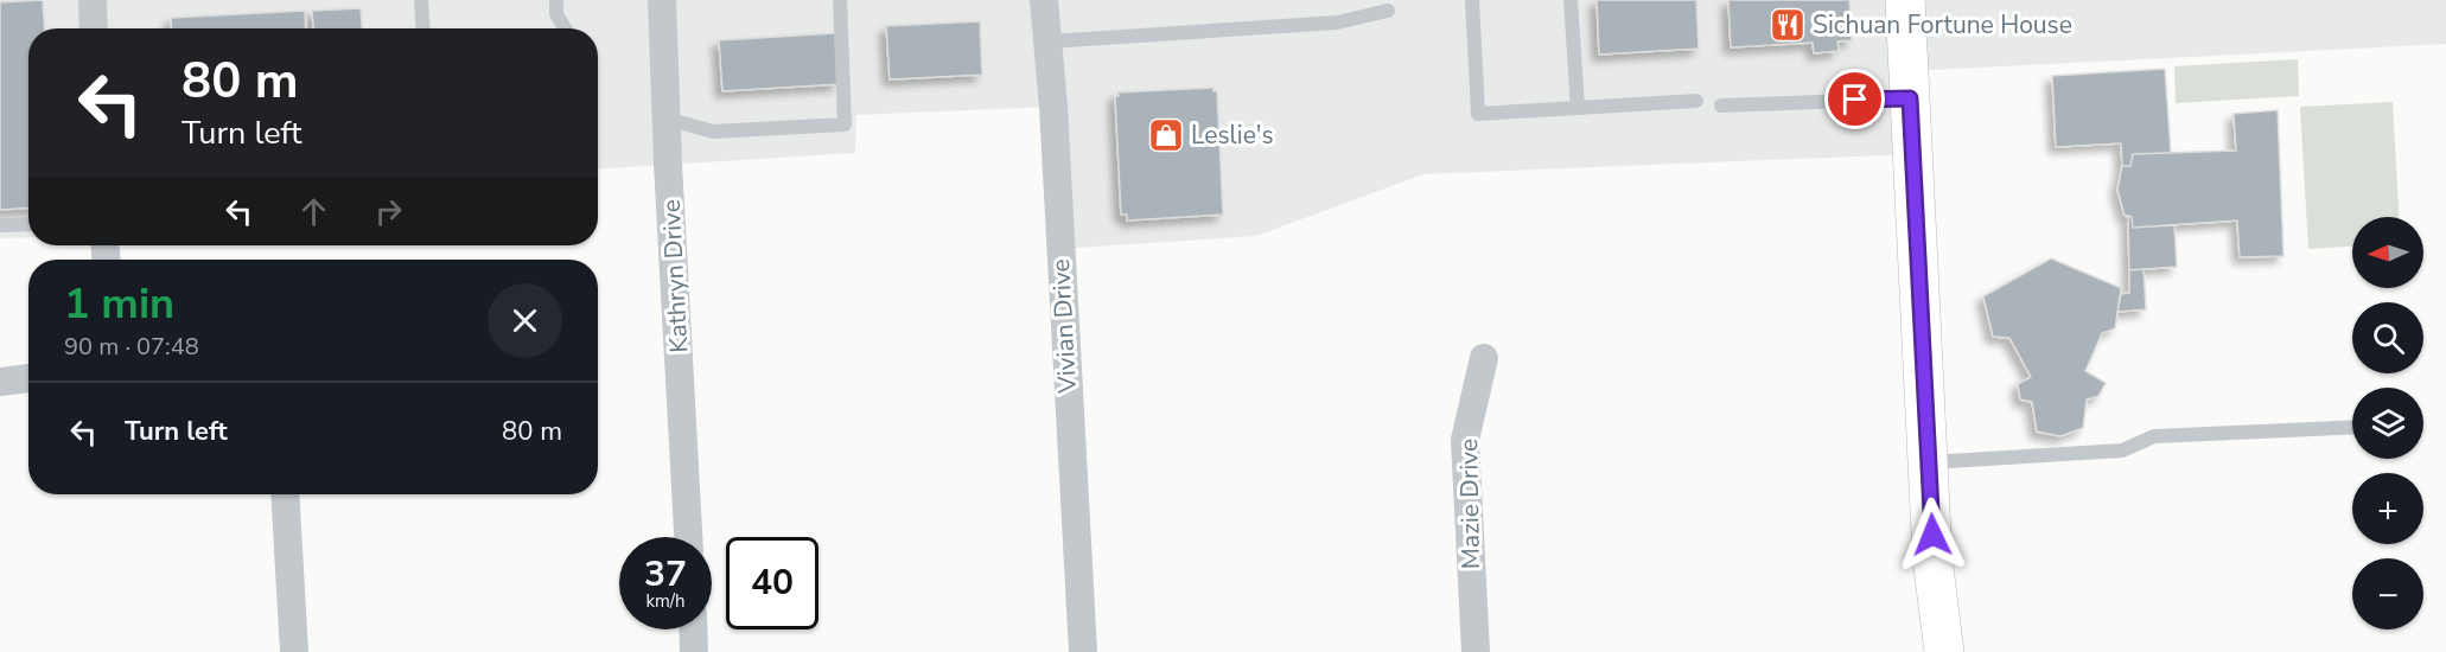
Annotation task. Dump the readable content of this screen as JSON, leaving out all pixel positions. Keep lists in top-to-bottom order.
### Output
{
  "streets": {
    "street": ["Kathryn Drive", "Vivian Drive", "Mazie Drive"]
  },
  "places": {
    "restaurant": ["Sichuan Fortune House"],
    "shop": ["Leslie's"]
  },
  "north": "left",
  "page": {
    "turn": ["80 m", "Turn left"],
    "map_buttons": ["+", "−"],
    "heading": ["1 min", "90 m · 07:48"],
    "list": [
      {
        "name": "Turn left",
        "value": "80 m"
      }
    ],
    "speed": "37 km/h",
    "limit": "40"
  }
}
